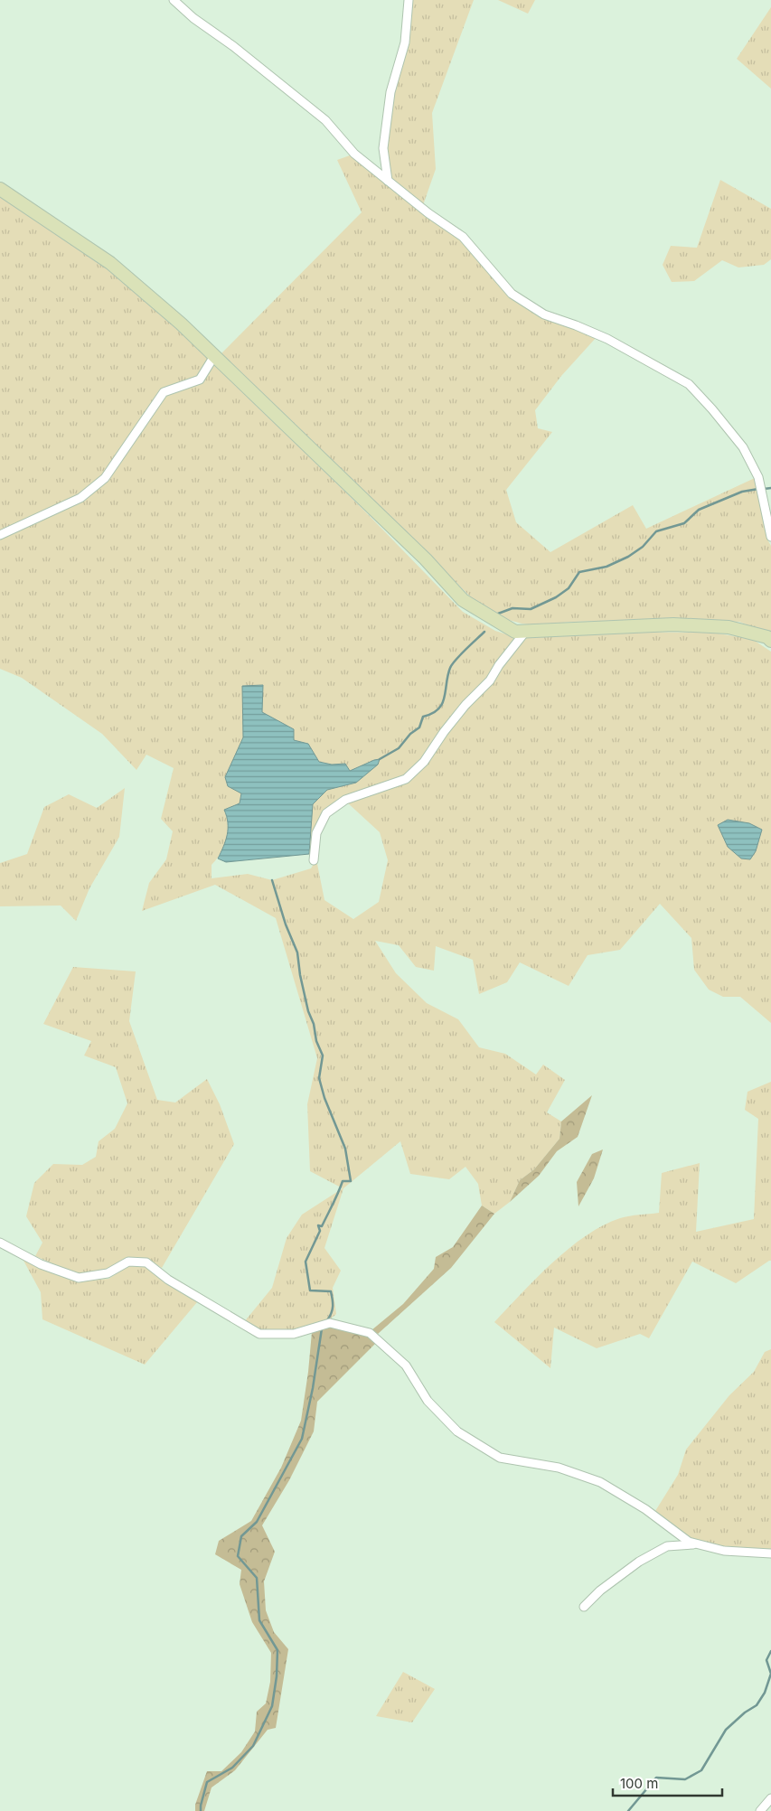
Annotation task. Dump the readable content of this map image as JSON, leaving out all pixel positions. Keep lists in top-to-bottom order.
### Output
{
  "scale_bar": "100 m"
}
